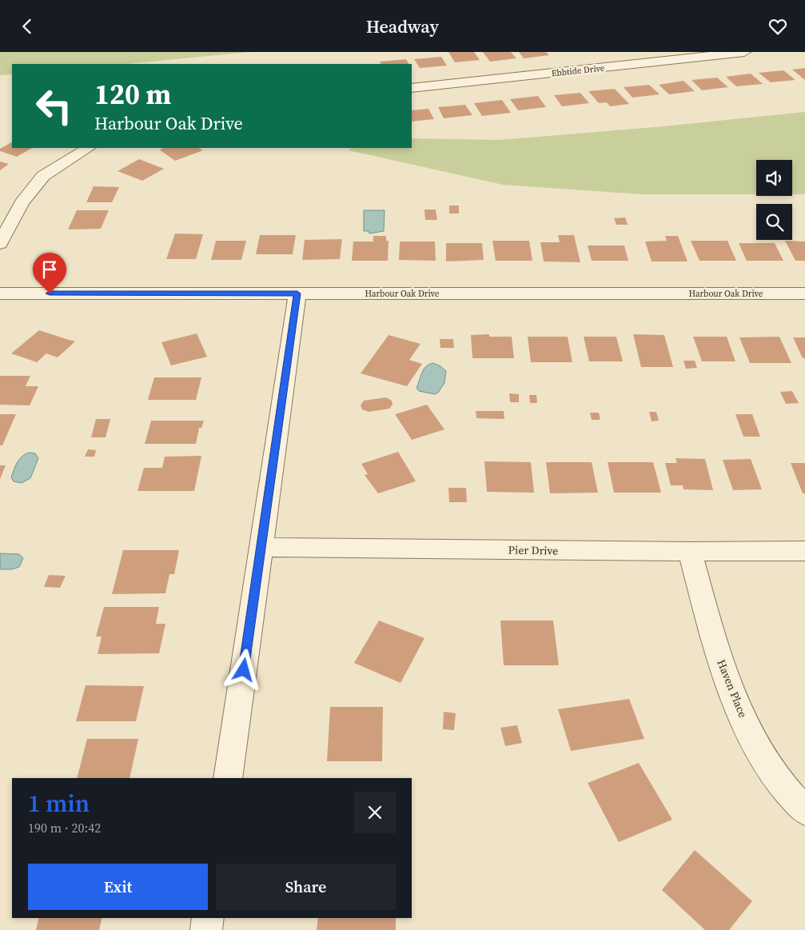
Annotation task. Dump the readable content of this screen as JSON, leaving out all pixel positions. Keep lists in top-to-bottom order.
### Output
{
  "streets": {
    "street": [
      "Ebbtide Drive",
      "Harbour Oak Drive",
      "Pier Drive",
      "Haven Place"
    ]
  },
  "crossings": [
    ["Pier Drive", "Haven Place"]
  ],
  "page": {
    "header": "Headway",
    "turn": ["120 m", "Harbour Oak Drive"],
    "heading": ["1 min", "190 m · 20:42"],
    "buttons": ["Exit", "Share"]
  }
}
